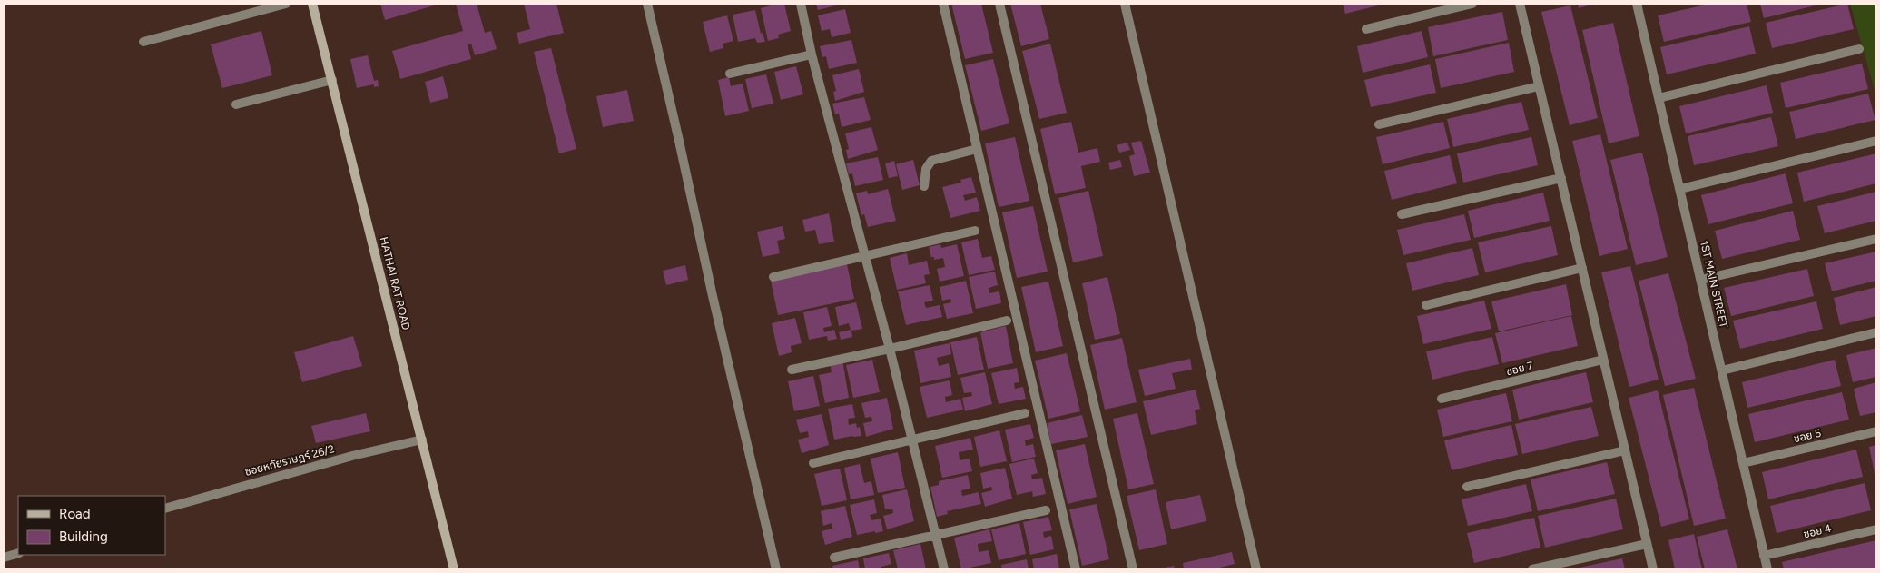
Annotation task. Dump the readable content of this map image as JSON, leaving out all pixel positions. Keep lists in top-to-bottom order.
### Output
{
  "streets": {
    "main road": ["HATHAI RAT ROAD"],
    "street": [
      "1ST MAIN STREET",
      "ซอย 7",
      "ซอย 5",
      "ซอยหทัยราษฎร์ 26/2",
      "ซอย 4"
    ]
  },
  "crossings": [
    ["HATHAI RAT ROAD", "ซอยหทัยราษฎร์ 26/2"],
    ["1ST MAIN STREET", "ซอย 5"],
    ["1ST MAIN STREET", "ซอย 4"]
  ],
  "legend": ["Road", "Building"]
}
